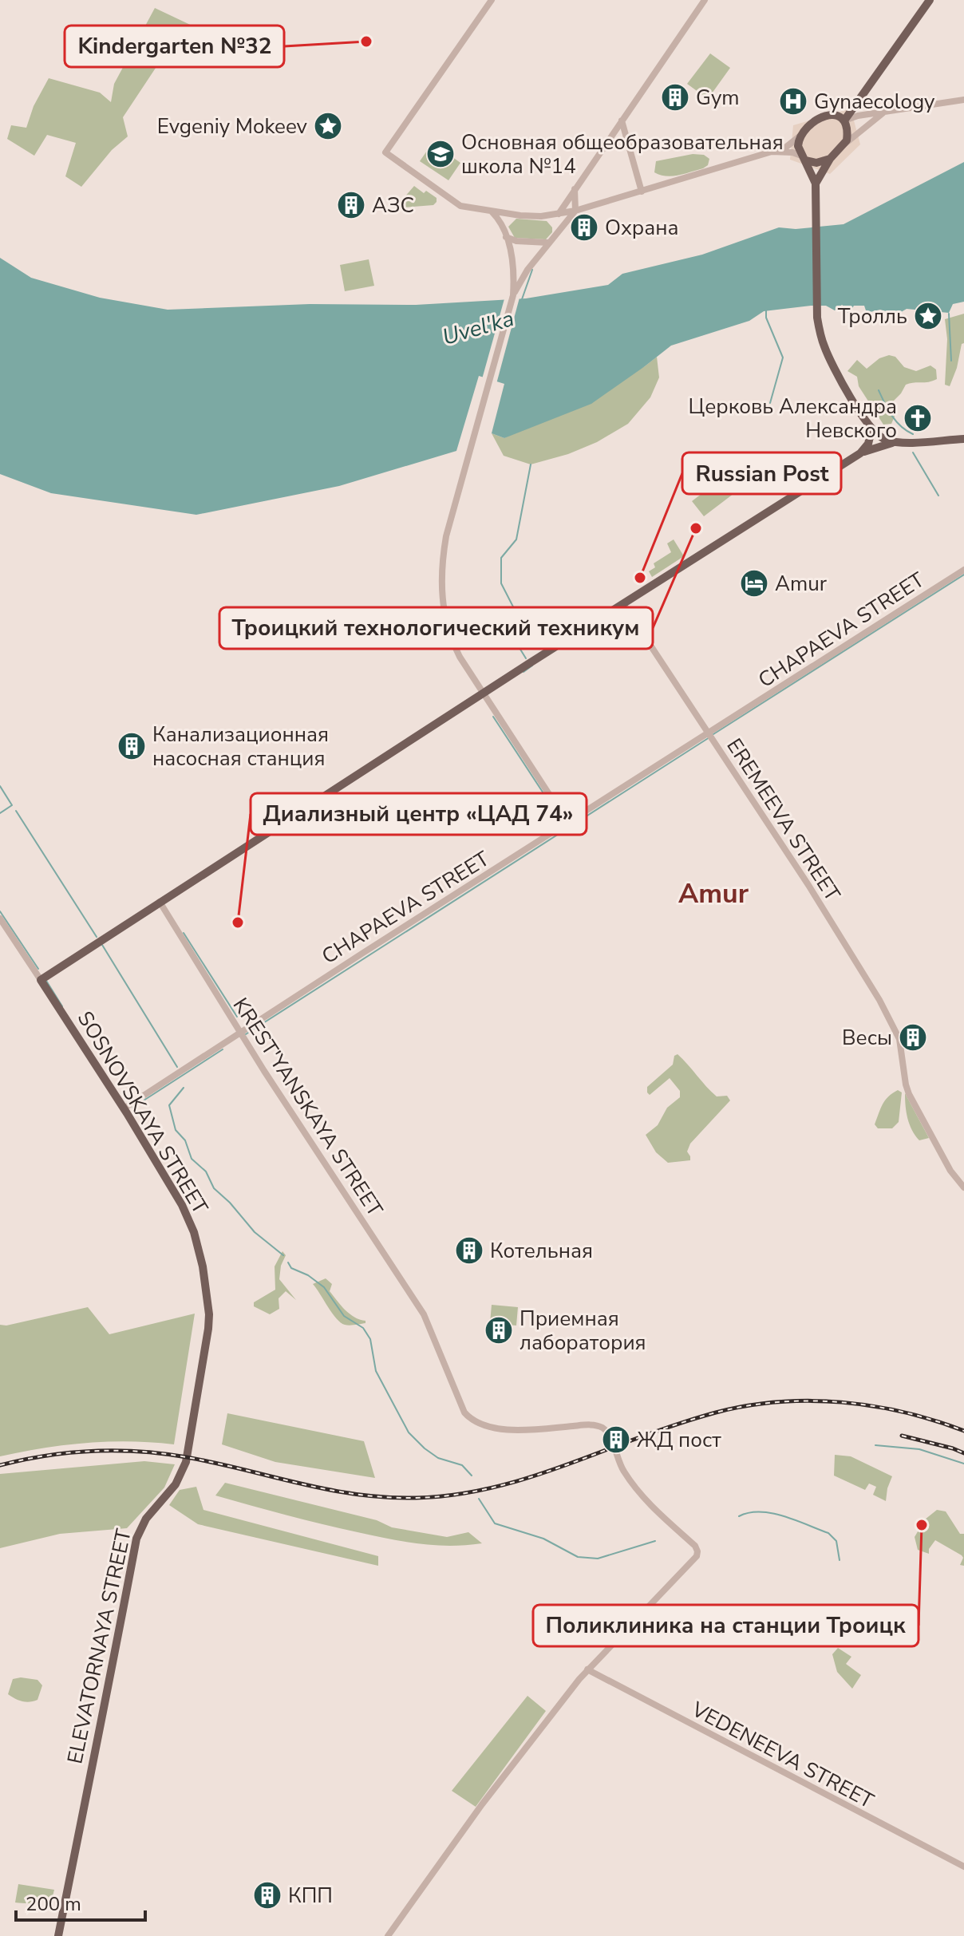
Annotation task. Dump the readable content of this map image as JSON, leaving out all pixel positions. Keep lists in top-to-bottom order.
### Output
{
  "streets": {
    "main road": ["SOSNOVSKAYA STREET", "ELEVATORNAYA STREET"],
    "street": [
      "CHAPAEVA STREET",
      "EREMEEVA STREET",
      "KREST'YANSKAYA STREET",
      "VEDENEEVA STREET"
    ]
  },
  "crossings": [
    ["CHAPAEVA STREET", "EREMEEVA STREET"],
    ["CHAPAEVA STREET", "KREST'YANSKAYA STREET"],
    ["CHAPAEVA STREET", "SOSNOVSKAYA STREET"],
    ["KREST'YANSKAYA STREET", "VEDENEEVA STREET"],
    ["SOSNOVSKAYA STREET", "ELEVATORNAYA STREET"]
  ],
  "districts": ["Amur"],
  "water": ["Uvel'ka"],
  "places": {
    "other": [
      "Kindergarten №32",
      "Троицкий технологический техникум",
      "Russian Post",
      "Диализный центр «ЦАД 74»",
      "Поликлиника на станции Троицк"
    ],
    "building": [
      "Gym",
      "АЗС",
      "Охрана",
      "Канализационная насосная станция",
      "Весы",
      "Котельная",
      "Приемная лаборатория",
      "ЖД пост",
      "КПП"
    ],
    "hospital": ["Gynaecology"],
    "place": ["Evgeniy Mokeev", "Тролль"],
    "school or university": ["Основная общеобразовательная школа №14"],
    "church": ["Церковь Александра Невского"],
    "hotel": ["Amur"]
  },
  "scale_bar": "200 m"
}
